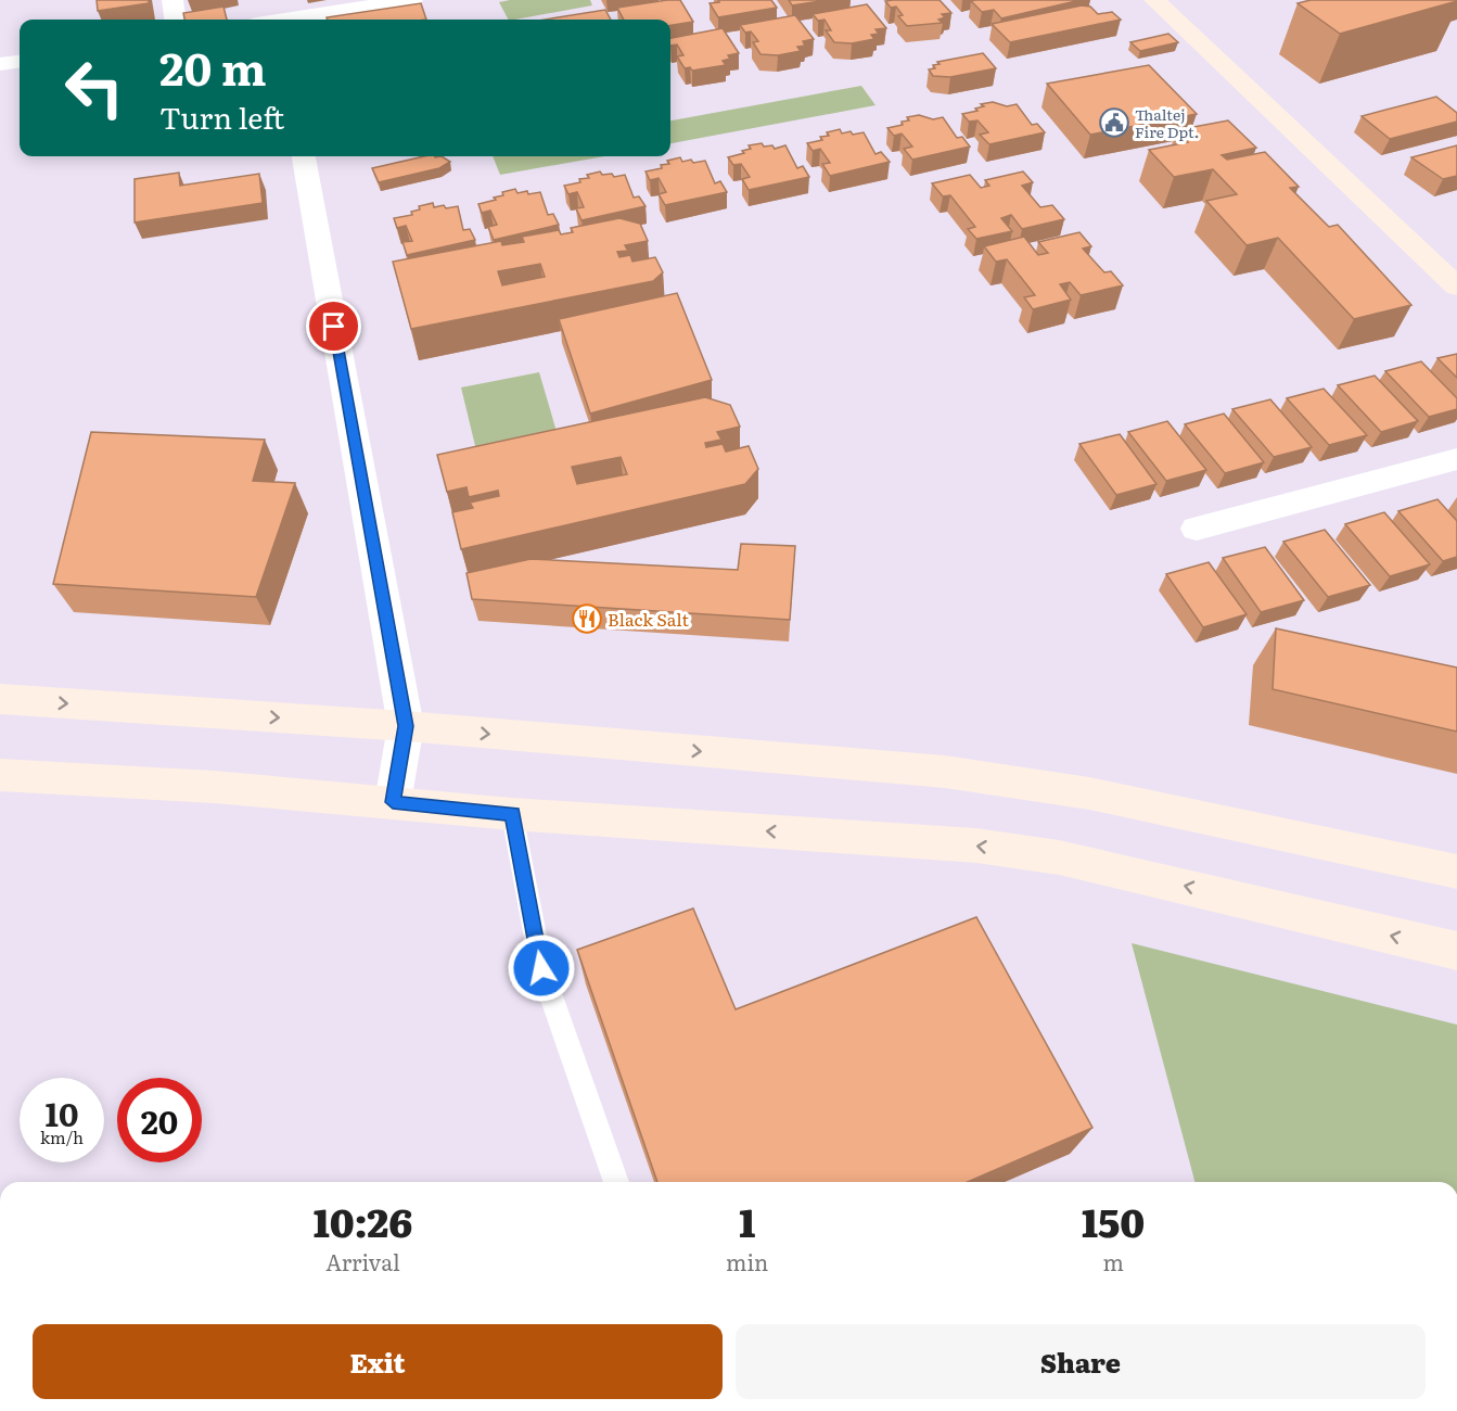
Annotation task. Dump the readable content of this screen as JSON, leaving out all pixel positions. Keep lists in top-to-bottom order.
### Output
{
  "places": {
    "public building": ["Thaltej Fire Dpt."],
    "restaurant": ["Black Salt"]
  },
  "page": {
    "turn": ["20 m", "Turn left"],
    "speed": "10 km/h",
    "limit": "20",
    "eta": [
      "10:26",
      "Arrival",
      "1",
      "min",
      "150",
      "m"
    ],
    "buttons": ["Exit", "Share"]
  }
}
